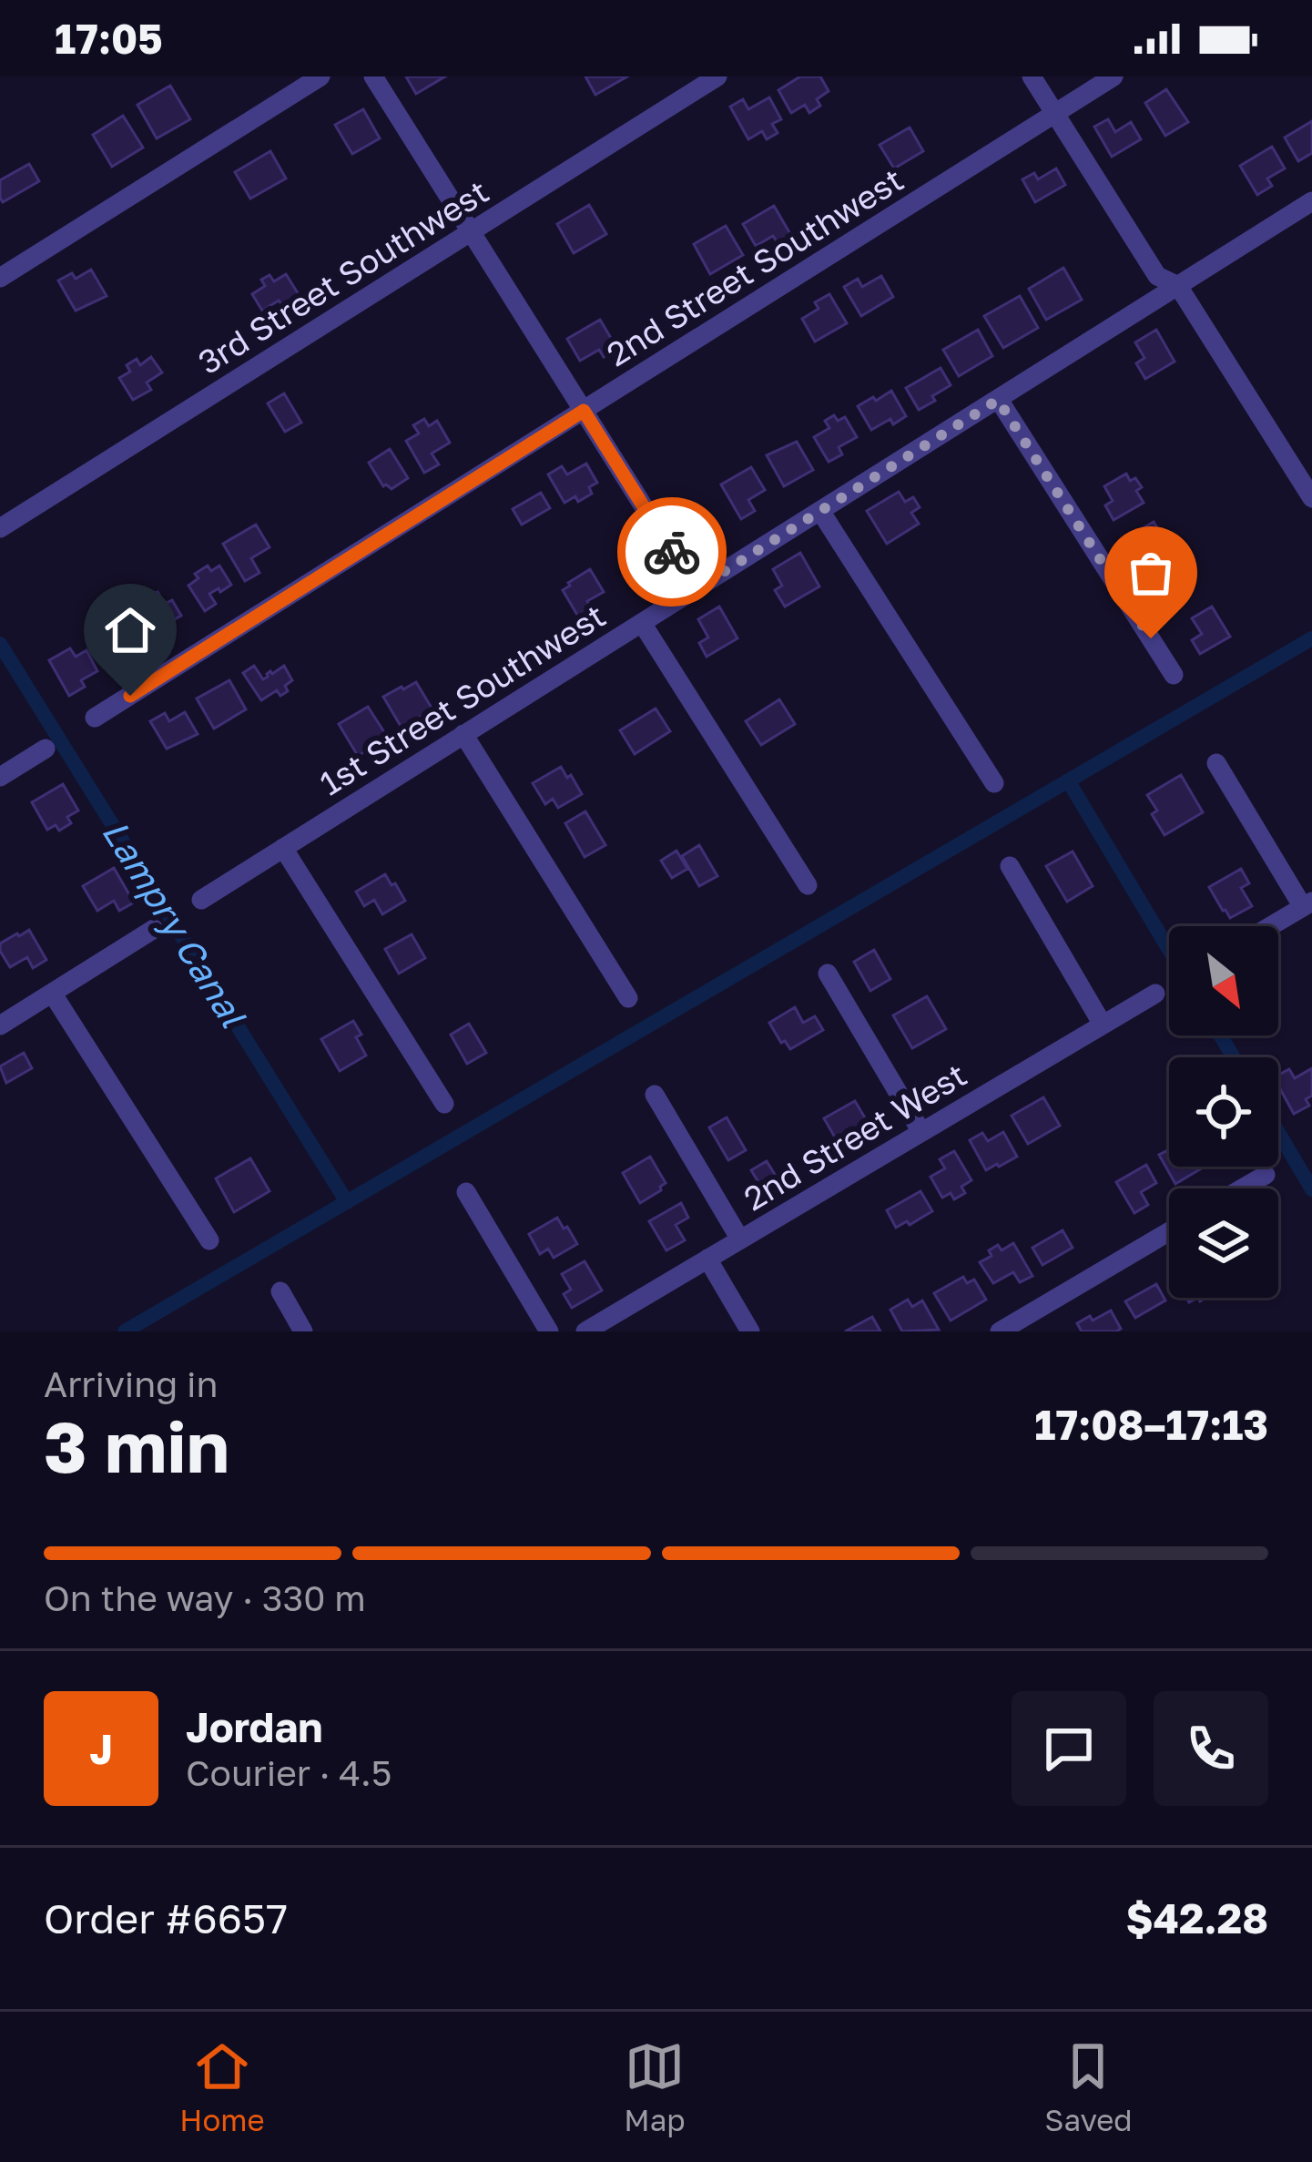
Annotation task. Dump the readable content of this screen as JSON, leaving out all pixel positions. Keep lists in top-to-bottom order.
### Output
{
  "streets": {
    "street": [
      "2nd Street Southwest",
      "3rd Street Southwest",
      "1st Street Southwest",
      "2nd Street West"
    ]
  },
  "water": ["Lampry Canal"],
  "north": "bottom right",
  "page": {
    "status": "17:05",
    "heading": ["3 min", "Arriving in", "17:08–17:13"],
    "panel": [
      "Jordan",
      "Courier · 4.5",
      "Order #6657",
      "$42.28"
    ],
    "bar": "On the way · 330 m",
    "round": "J",
    "tabs": ["Home", "Map", "Saved"]
  }
}
